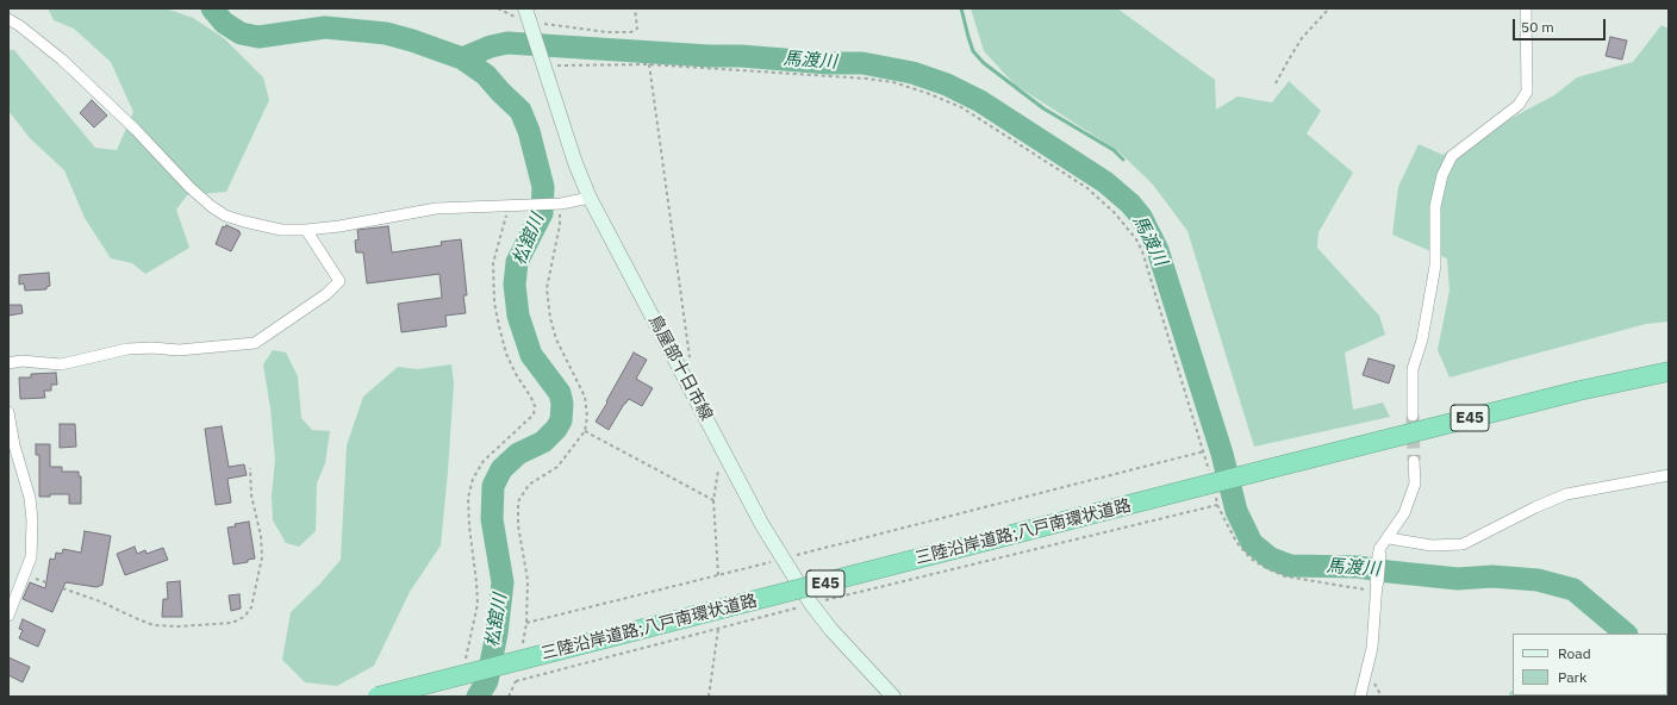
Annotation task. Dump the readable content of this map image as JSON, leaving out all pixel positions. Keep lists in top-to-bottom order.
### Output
{
  "streets": {
    "highway": ["E45", "三陸沿岸道路;八戸南環状道路"],
    "main road": ["鳥屋部十日市線"]
  },
  "water": ["馬渡川", "松舘川"],
  "legend": ["Road", "Park"],
  "scale_bar": "50 m"
}
